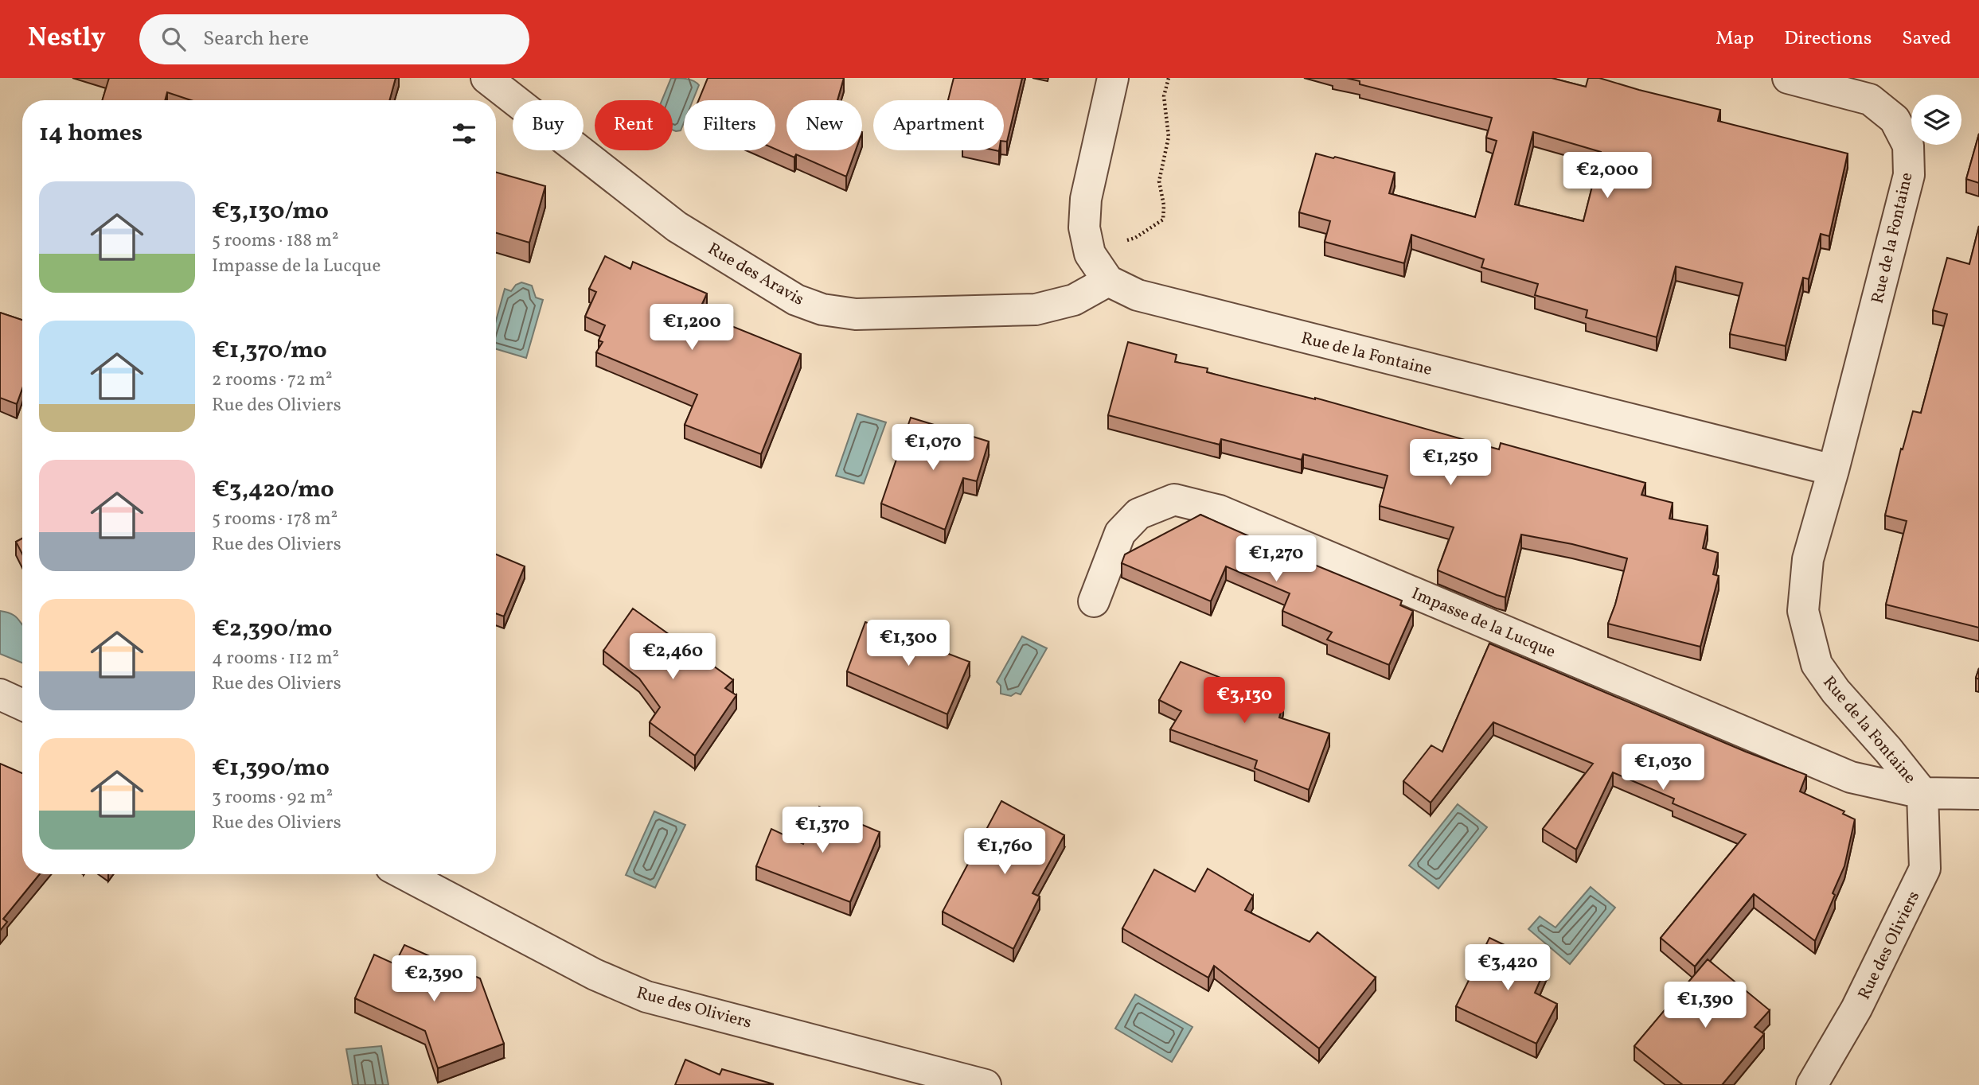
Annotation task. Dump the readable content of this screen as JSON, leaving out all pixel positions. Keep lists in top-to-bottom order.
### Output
{
  "streets": {
    "street": [
      "Rue de la Fontaine",
      "Rue des Aravis",
      "Impasse de la Lucque",
      "Rue des Oliviers"
    ]
  },
  "crossings": [
    ["Rue de la Fontaine", "Rue des Aravis"],
    ["Rue de la Fontaine", "Impasse de la Lucque"],
    ["Rue de la Fontaine", "Rue des Oliviers"],
    ["Impasse de la Lucque", "Rue des Oliviers"]
  ],
  "page": {
    "header": "Nestly",
    "search": "Search here",
    "nav": ["Map", "Directions", "Saved"],
    "chip": [
      "Buy",
      "Rent",
      "Filters",
      "New",
      "Apartment"
    ],
    "heading": "14 homes",
    "price": [
      "€2,000",
      "€1,200",
      "€1,070",
      "€1,250",
      "€1,270",
      "€1,300",
      "€2,460",
      "€3,130",
      "€1,030",
      "€1,370",
      "€1,760",
      "€3,420",
      "€2,390",
      "€1,390"
    ],
    "list": [
      {
        "name": "€3,130/mo",
        "note": "5 rooms · 188 m² · Impasse de la Lucque"
      },
      {
        "name": "€1,370/mo",
        "note": "2 rooms · 72 m² · Rue des Oliviers"
      },
      {
        "name": "€3,420/mo",
        "note": "5 rooms · 178 m² · Rue des Oliviers"
      },
      {
        "name": "€2,390/mo",
        "note": "4 rooms · 112 m² · Rue des Oliviers"
      },
      {
        "name": "€1,390/mo",
        "note": "3 rooms · 92 m² · Rue des Oliviers"
      }
    ]
  }
}
